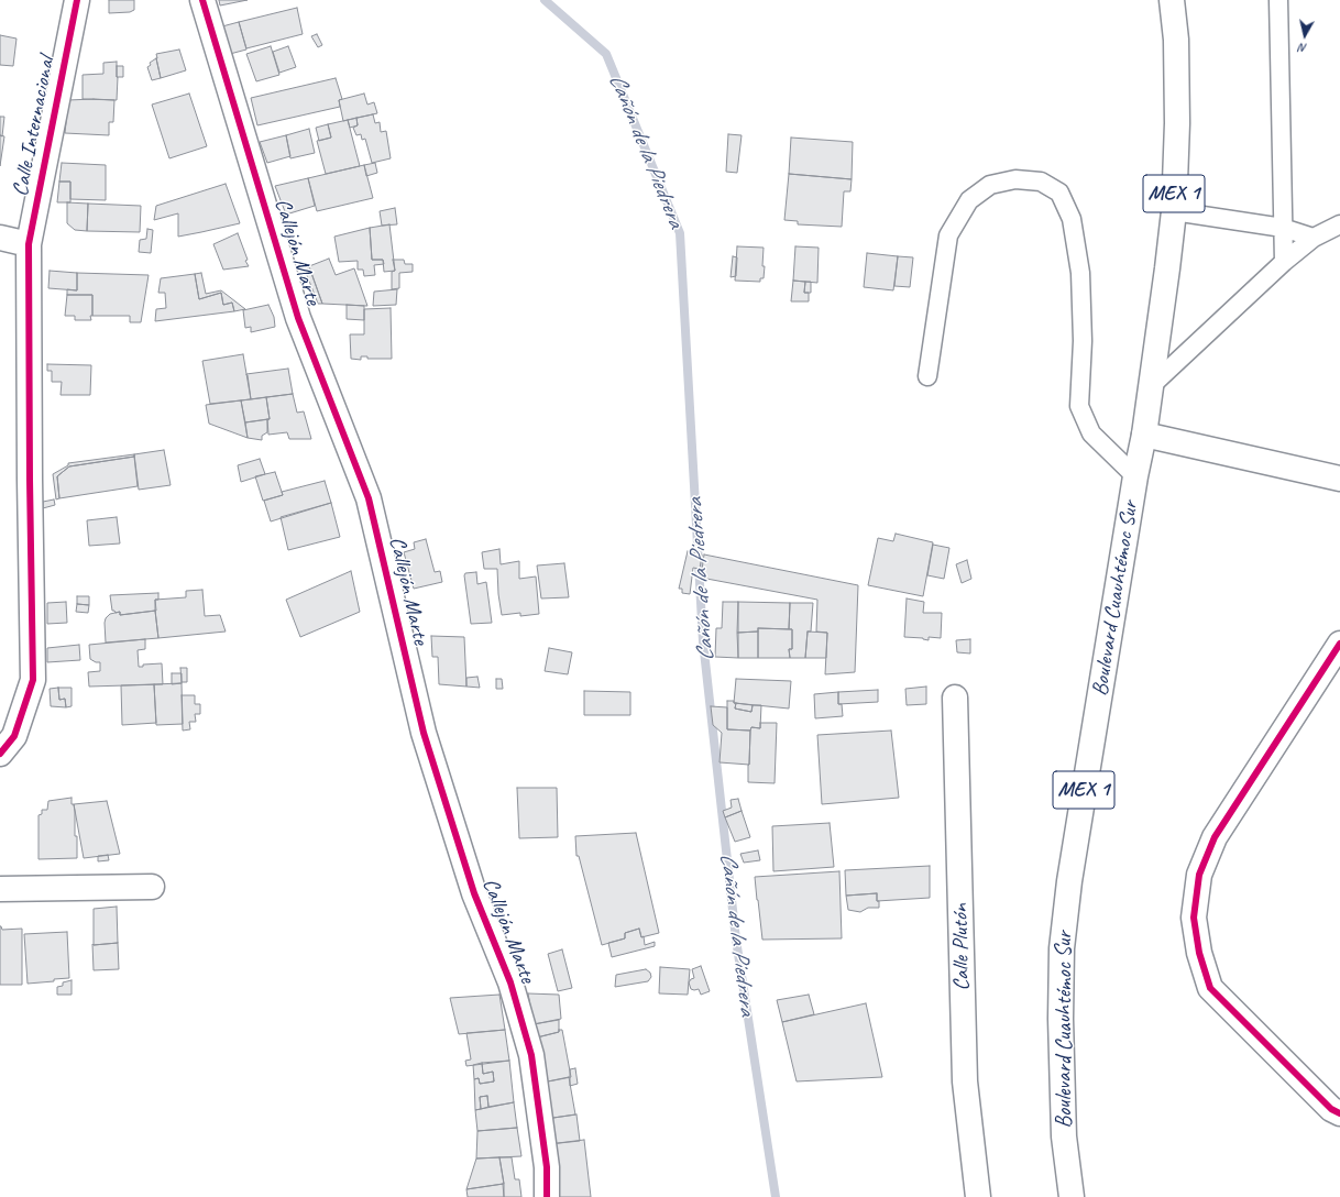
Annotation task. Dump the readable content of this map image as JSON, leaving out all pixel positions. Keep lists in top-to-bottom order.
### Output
{
  "streets": {
    "street": [
      "Calle Internacional",
      "MEX 1",
      "Callejón Marte",
      "Boulevard Cuauhtémoc Sur",
      "Calle Plutón"
    ]
  },
  "water": ["Cañón de la Piedrera"],
  "north": "bottom"
}
